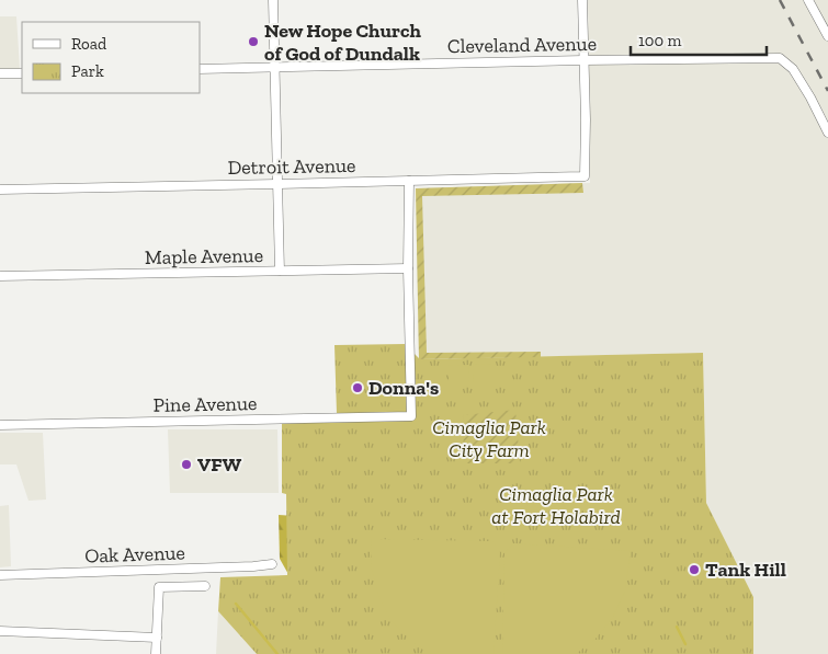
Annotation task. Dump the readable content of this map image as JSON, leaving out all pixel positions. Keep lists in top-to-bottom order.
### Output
{
  "streets": {
    "street": [
      "Cleveland Avenue",
      "Detroit Avenue",
      "Maple Avenue",
      "Pine Avenue",
      "Oak Avenue"
    ]
  },
  "crossings": [
    ["Cleveland Avenue", "Detroit Avenue"],
    ["Maple Avenue", "Pine Avenue"]
  ],
  "parks": ["Cimaglia Park City Farm", "Cimaglia Park at Fort Holabird"],
  "places": [
    "New Hope Church of God of Dundalk",
    "Donna's",
    "VFW",
    "Tank Hill"
  ],
  "legend": ["Road", "Park"],
  "scale_bar": "100 m"
}
